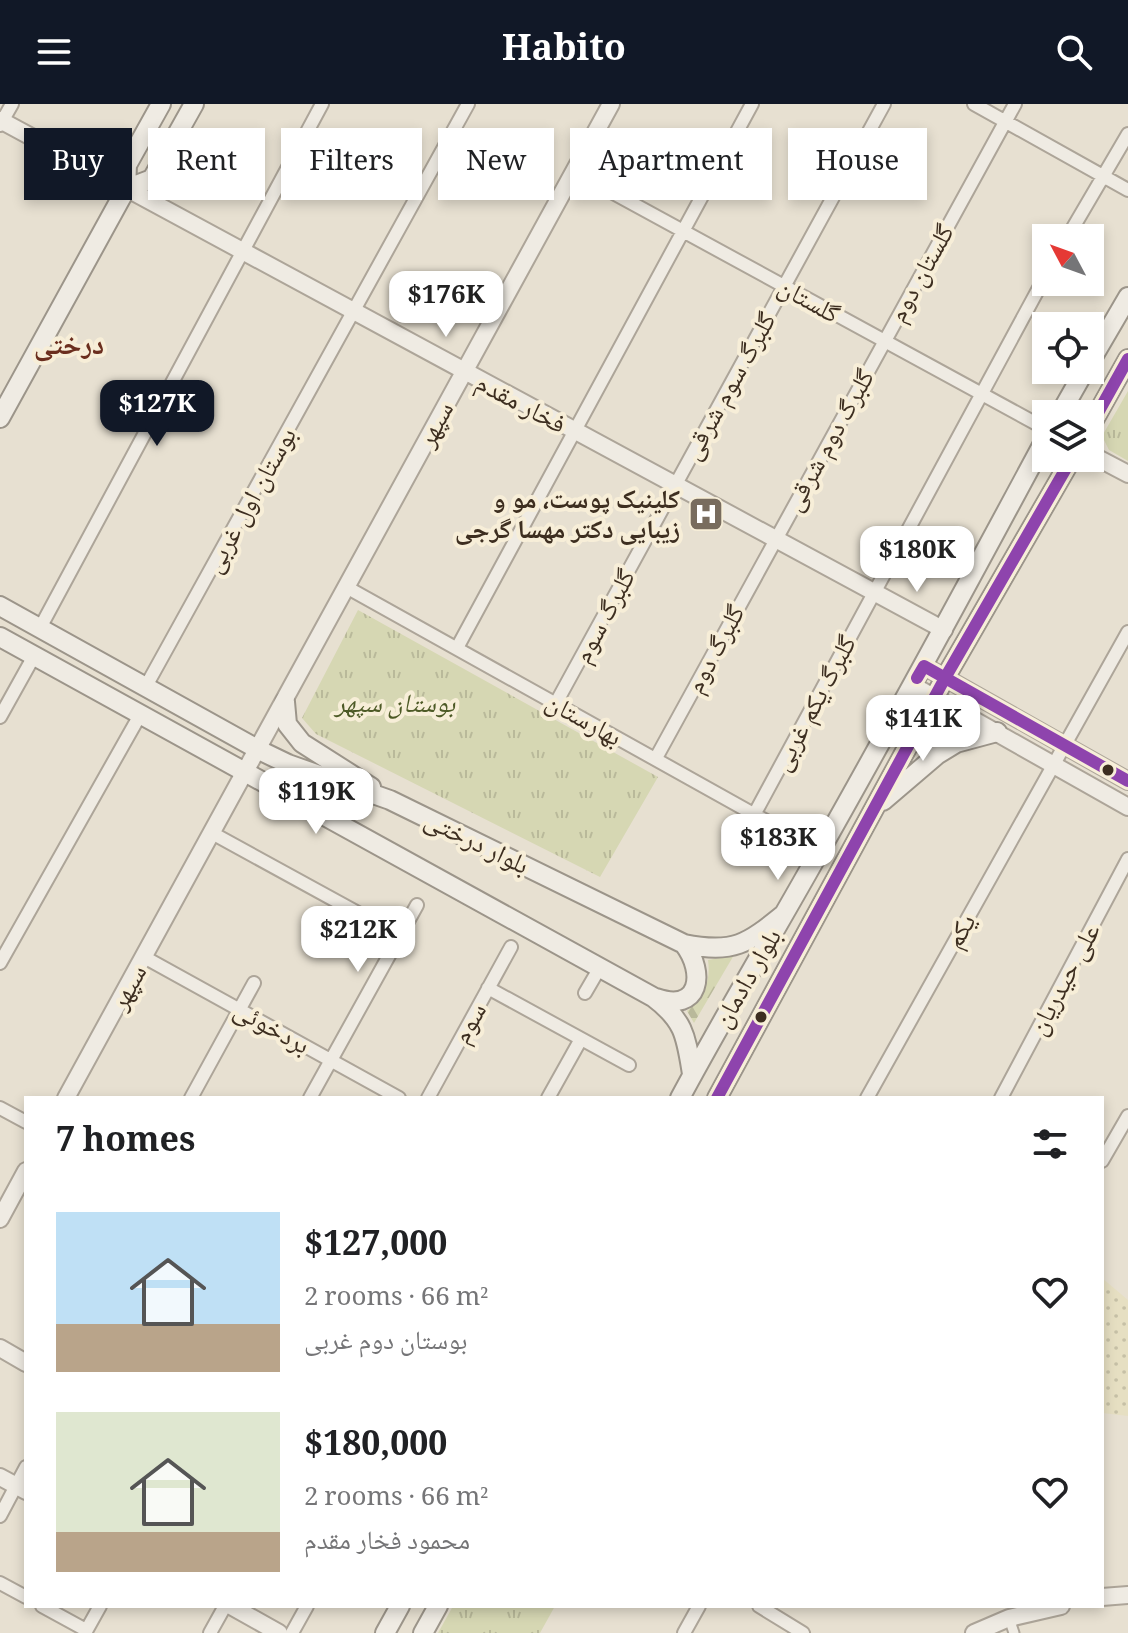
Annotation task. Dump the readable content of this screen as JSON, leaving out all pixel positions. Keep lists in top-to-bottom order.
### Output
{
  "streets": {
    "main road": ["بلوار درختی", "بلوار دادمان"],
    "street": [
      "گلستان دوم",
      "گلستان",
      "گلبرگ سوم شرقی",
      "فخار مقدم",
      "سپهر",
      "گلبرگ دوم شرقی",
      "بوستان اول غربی",
      "گلبرگ سوم",
      "گلبرگ دوم",
      "گلبرگ یکم غربی",
      "بهارستان",
      "یکم",
      "علی حیدریان",
      "سوم",
      "بردخوئی"
    ]
  },
  "crossings": [
    ["گلستان دوم", "گلستان"],
    ["گلستان دوم", "گلبرگ دوم شرقی"],
    ["گلستان", "گلبرگ سوم شرقی"],
    ["گلستان", "گلبرگ دوم شرقی"],
    ["گلستان", "گلبرگ یکم غربی"],
    ["گلبرگ سوم شرقی", "فخار مقدم"],
    ["گلبرگ سوم شرقی", "گلبرگ سوم"],
    ["فخار مقدم", "سپهر"],
    ["فخار مقدم", "گلبرگ دوم شرقی"],
    ["فخار مقدم", "بوستان اول غربی"],
    ["فخار مقدم", "گلبرگ سوم"],
    ["فخار مقدم", "گلبرگ دوم"],
    ["فخار مقدم", "گلبرگ یکم غربی"],
    ["فخار مقدم", "بلوار دادمان"],
    ["سپهر", "بهارستان"],
    ["سپهر", "بلوار درختی"],
    ["سپهر", "بردخوئی"],
    ["گلبرگ دوم شرقی", "گلبرگ دوم"],
    ["بوستان اول غربی", "بلوار درختی"],
    ["گلبرگ سوم", "بهارستان"],
    ["گلبرگ دوم", "بهارستان"],
    ["گلبرگ یکم غربی", "بهارستان"],
    ["بهارستان", "بلوار دادمان"],
    ["بلوار درختی", "بلوار دادمان"]
  ],
  "districts": ["درختی"],
  "parks": ["بوستان سپهر"],
  "places": {
    "hospital": ["کلینیک پوست، مو و زیبایی دکتر مهسا گرجی"]
  },
  "north": "top left",
  "page": {
    "header": "Habito",
    "chip": [
      "Buy",
      "Rent",
      "Filters",
      "New",
      "Apartment",
      "House"
    ],
    "price": [
      "$176K",
      "$127K",
      "$180K",
      "$141K",
      "$119K",
      "$183K",
      "$212K"
    ],
    "heading": "7 homes",
    "list": [
      {
        "name": "$127,000",
        "note": "2 rooms · 66 m² · بوستان دوم غربی"
      },
      {
        "name": "$180,000",
        "note": "2 rooms · 66 m² · محمود فخار مقدم"
      }
    ]
  }
}
